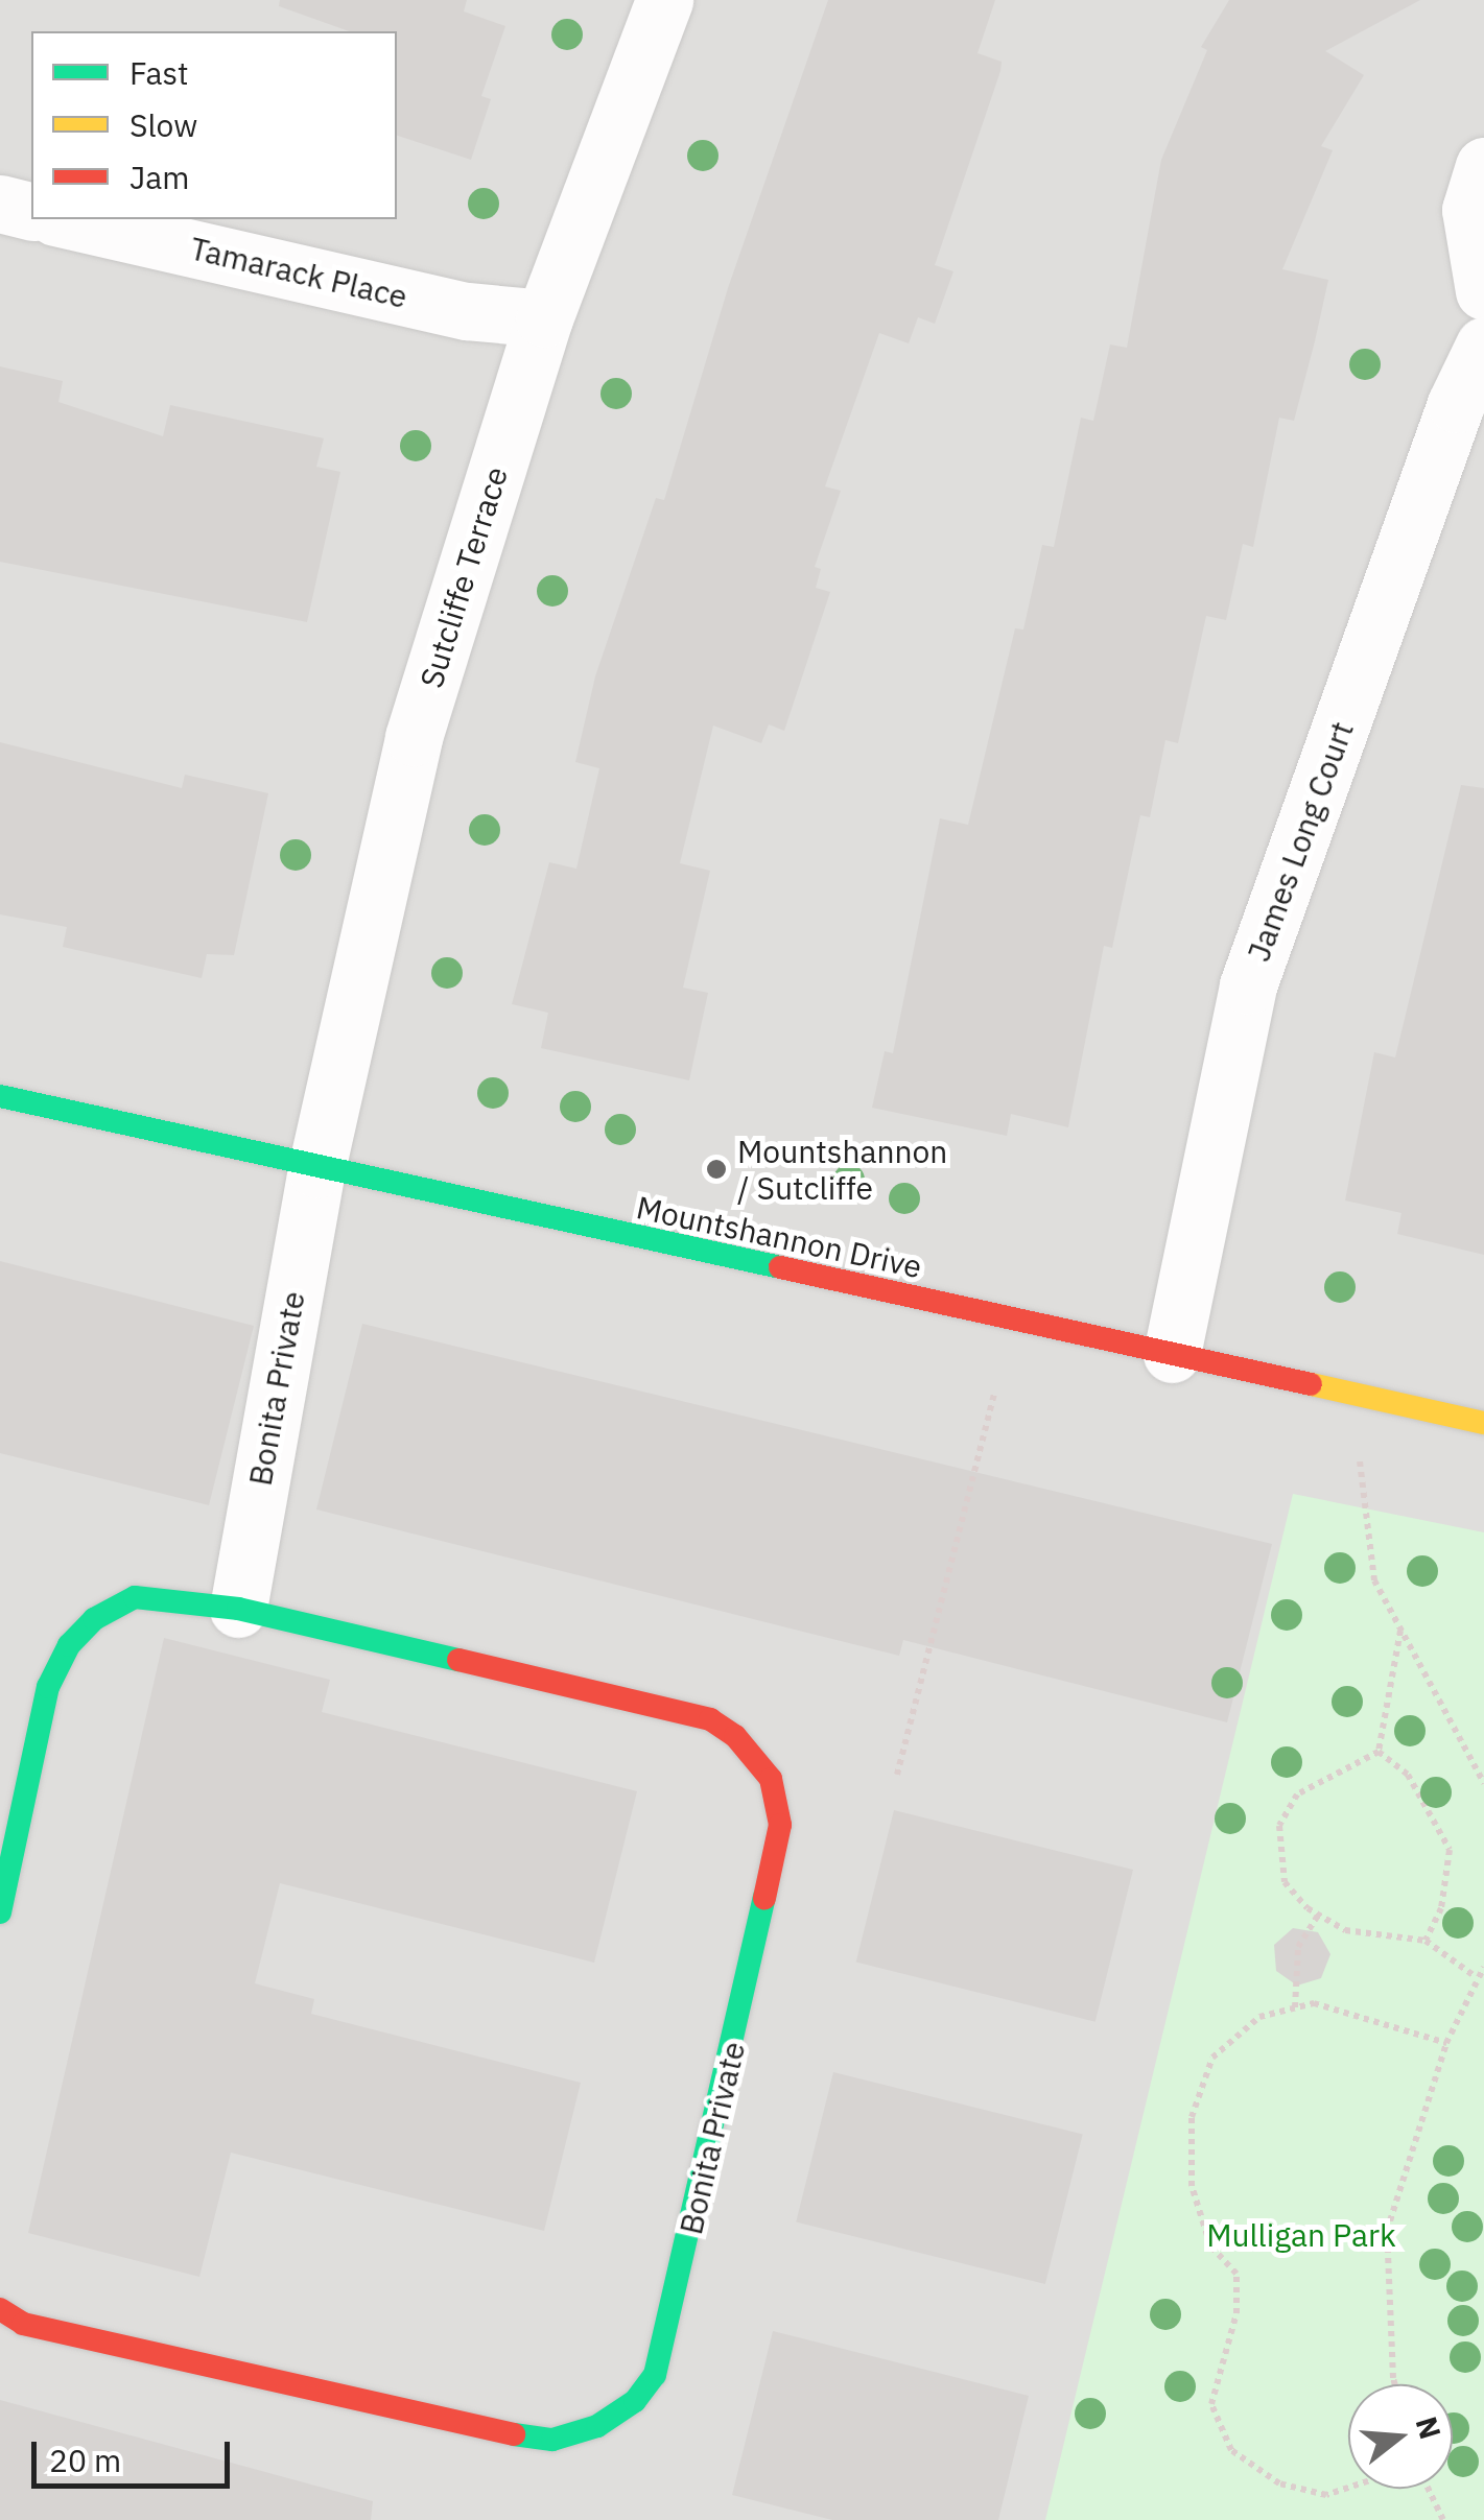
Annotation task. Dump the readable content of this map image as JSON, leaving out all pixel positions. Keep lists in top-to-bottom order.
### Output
{
  "streets": {
    "street": [
      "Tamarack Place",
      "Sutcliffe Terrace",
      "James Long Court",
      "Mountshannon Drive",
      "Bonita Private"
    ]
  },
  "crossings": [
    ["Tamarack Place", "Sutcliffe Terrace"],
    ["Sutcliffe Terrace", "Mountshannon Drive"],
    ["Sutcliffe Terrace", "Bonita Private"],
    ["James Long Court", "Mountshannon Drive"],
    ["Mountshannon Drive", "Bonita Private"]
  ],
  "parks": ["Mulligan Park"],
  "places": ["Mountshannon / Sutcliffe"],
  "legend": ["Fast", "Slow", "Jam"],
  "scale_bar": "20 m",
  "north": "right"
}
